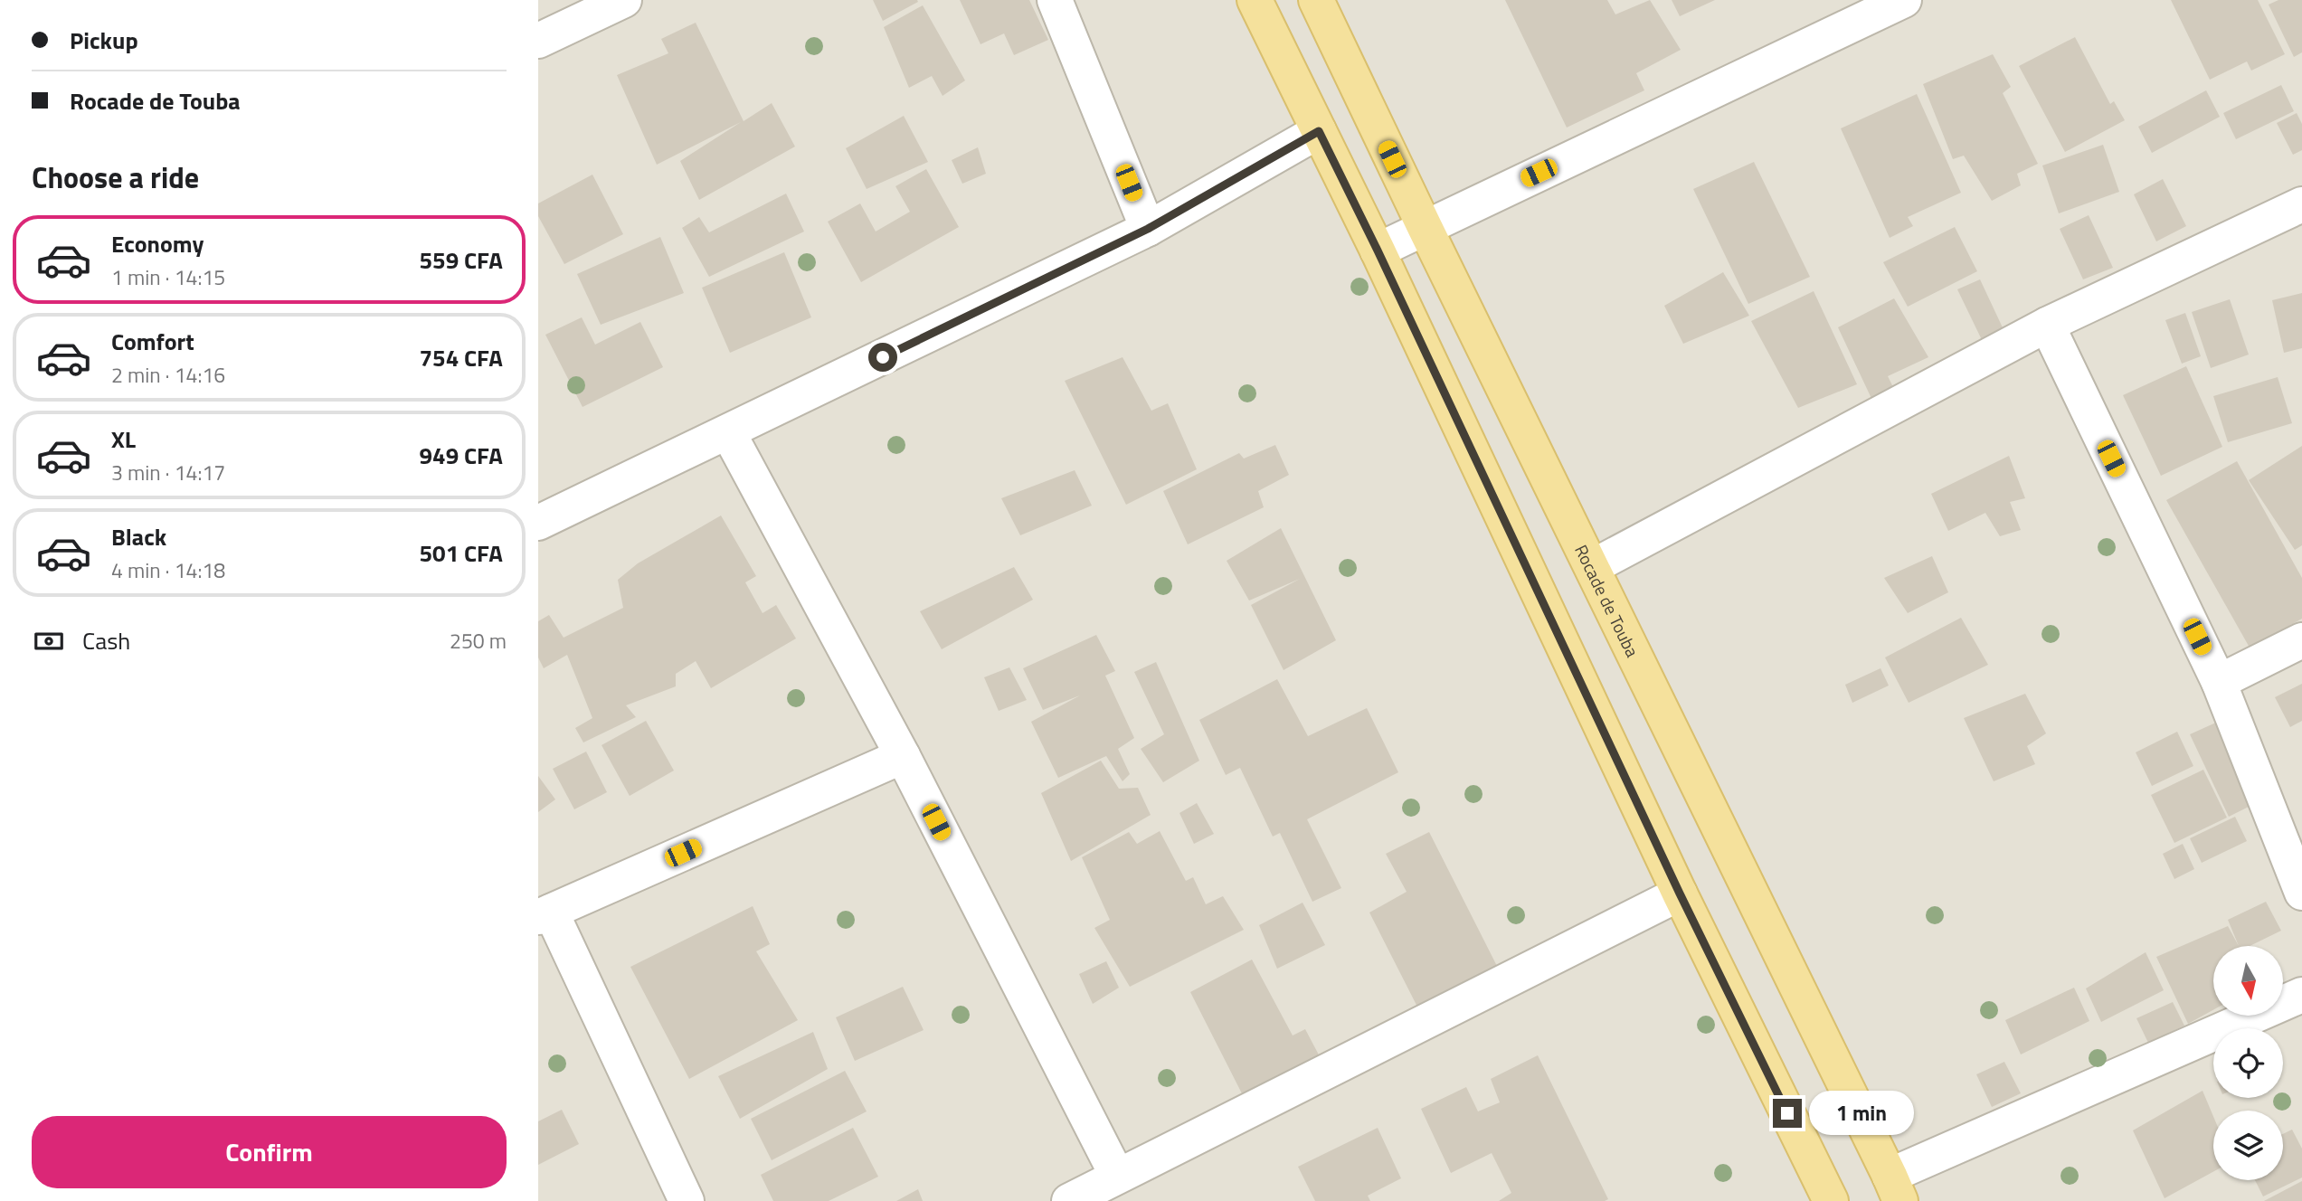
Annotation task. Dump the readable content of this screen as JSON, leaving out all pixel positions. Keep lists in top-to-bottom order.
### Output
{
  "streets": {
    "main road": ["Rocade de Touba"]
  },
  "north": "bottom",
  "page": {
    "banner": ["Pickup", "Rocade de Touba"],
    "heading": "Choose a ride",
    "list": [
      {
        "name": "Economy",
        "note": "1 min · 14:15",
        "value": "559 CFA"
      },
      {
        "name": "Comfort",
        "note": "2 min · 14:16",
        "value": "754 CFA"
      },
      {
        "name": "XL",
        "note": "3 min · 14:17",
        "value": "949 CFA"
      },
      {
        "name": "Black",
        "note": "4 min · 14:18",
        "value": "501 CFA"
      }
    ],
    "pay": ["Cash", "250 m"],
    "bubble": "1 min",
    "buttons": "Confirm"
  }
}
